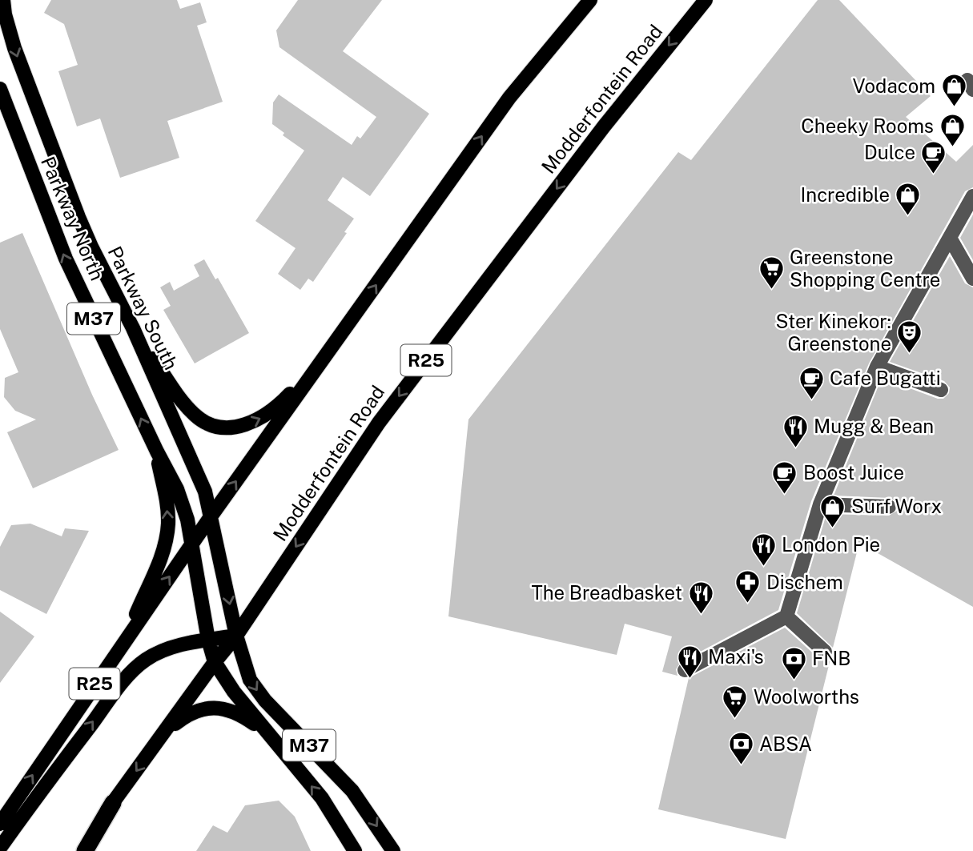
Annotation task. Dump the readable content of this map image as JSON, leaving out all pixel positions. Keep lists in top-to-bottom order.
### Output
{
  "streets": {
    "main road": [
      "Modderfontein Road",
      "Parkway North",
      "Parkway South",
      "M37",
      "R25"
    ]
  },
  "crossings": [
    ["Modderfontein Road", "Parkway South"],
    ["Modderfontein Road", "M37"],
    ["Parkway North", "M37"],
    ["Parkway North", "R25"],
    ["Parkway South", "M37"],
    ["Parkway South", "R25"],
    ["M37", "R25"]
  ],
  "one_way": ["Parkway North", "Parkway South"],
  "places": {
    "shop": [
      "Vodacom",
      "Cheeky Rooms",
      "Incredible",
      "Surf Worx"
    ],
    "cafe": ["Dulce", "Cafe Bugatti", "Boost Juice"],
    "supermarket": ["Greenstone Shopping Centre", "Woolworths"],
    "theatre": ["Ster Kinekor: Greenstone"],
    "restaurant": [
      "Mugg & Bean",
      "London Pie",
      "The Breadbasket",
      "Maxi's"
    ],
    "pharmacy": ["Dischem"],
    "bank": ["FNB", "ABSA"]
  }
}
